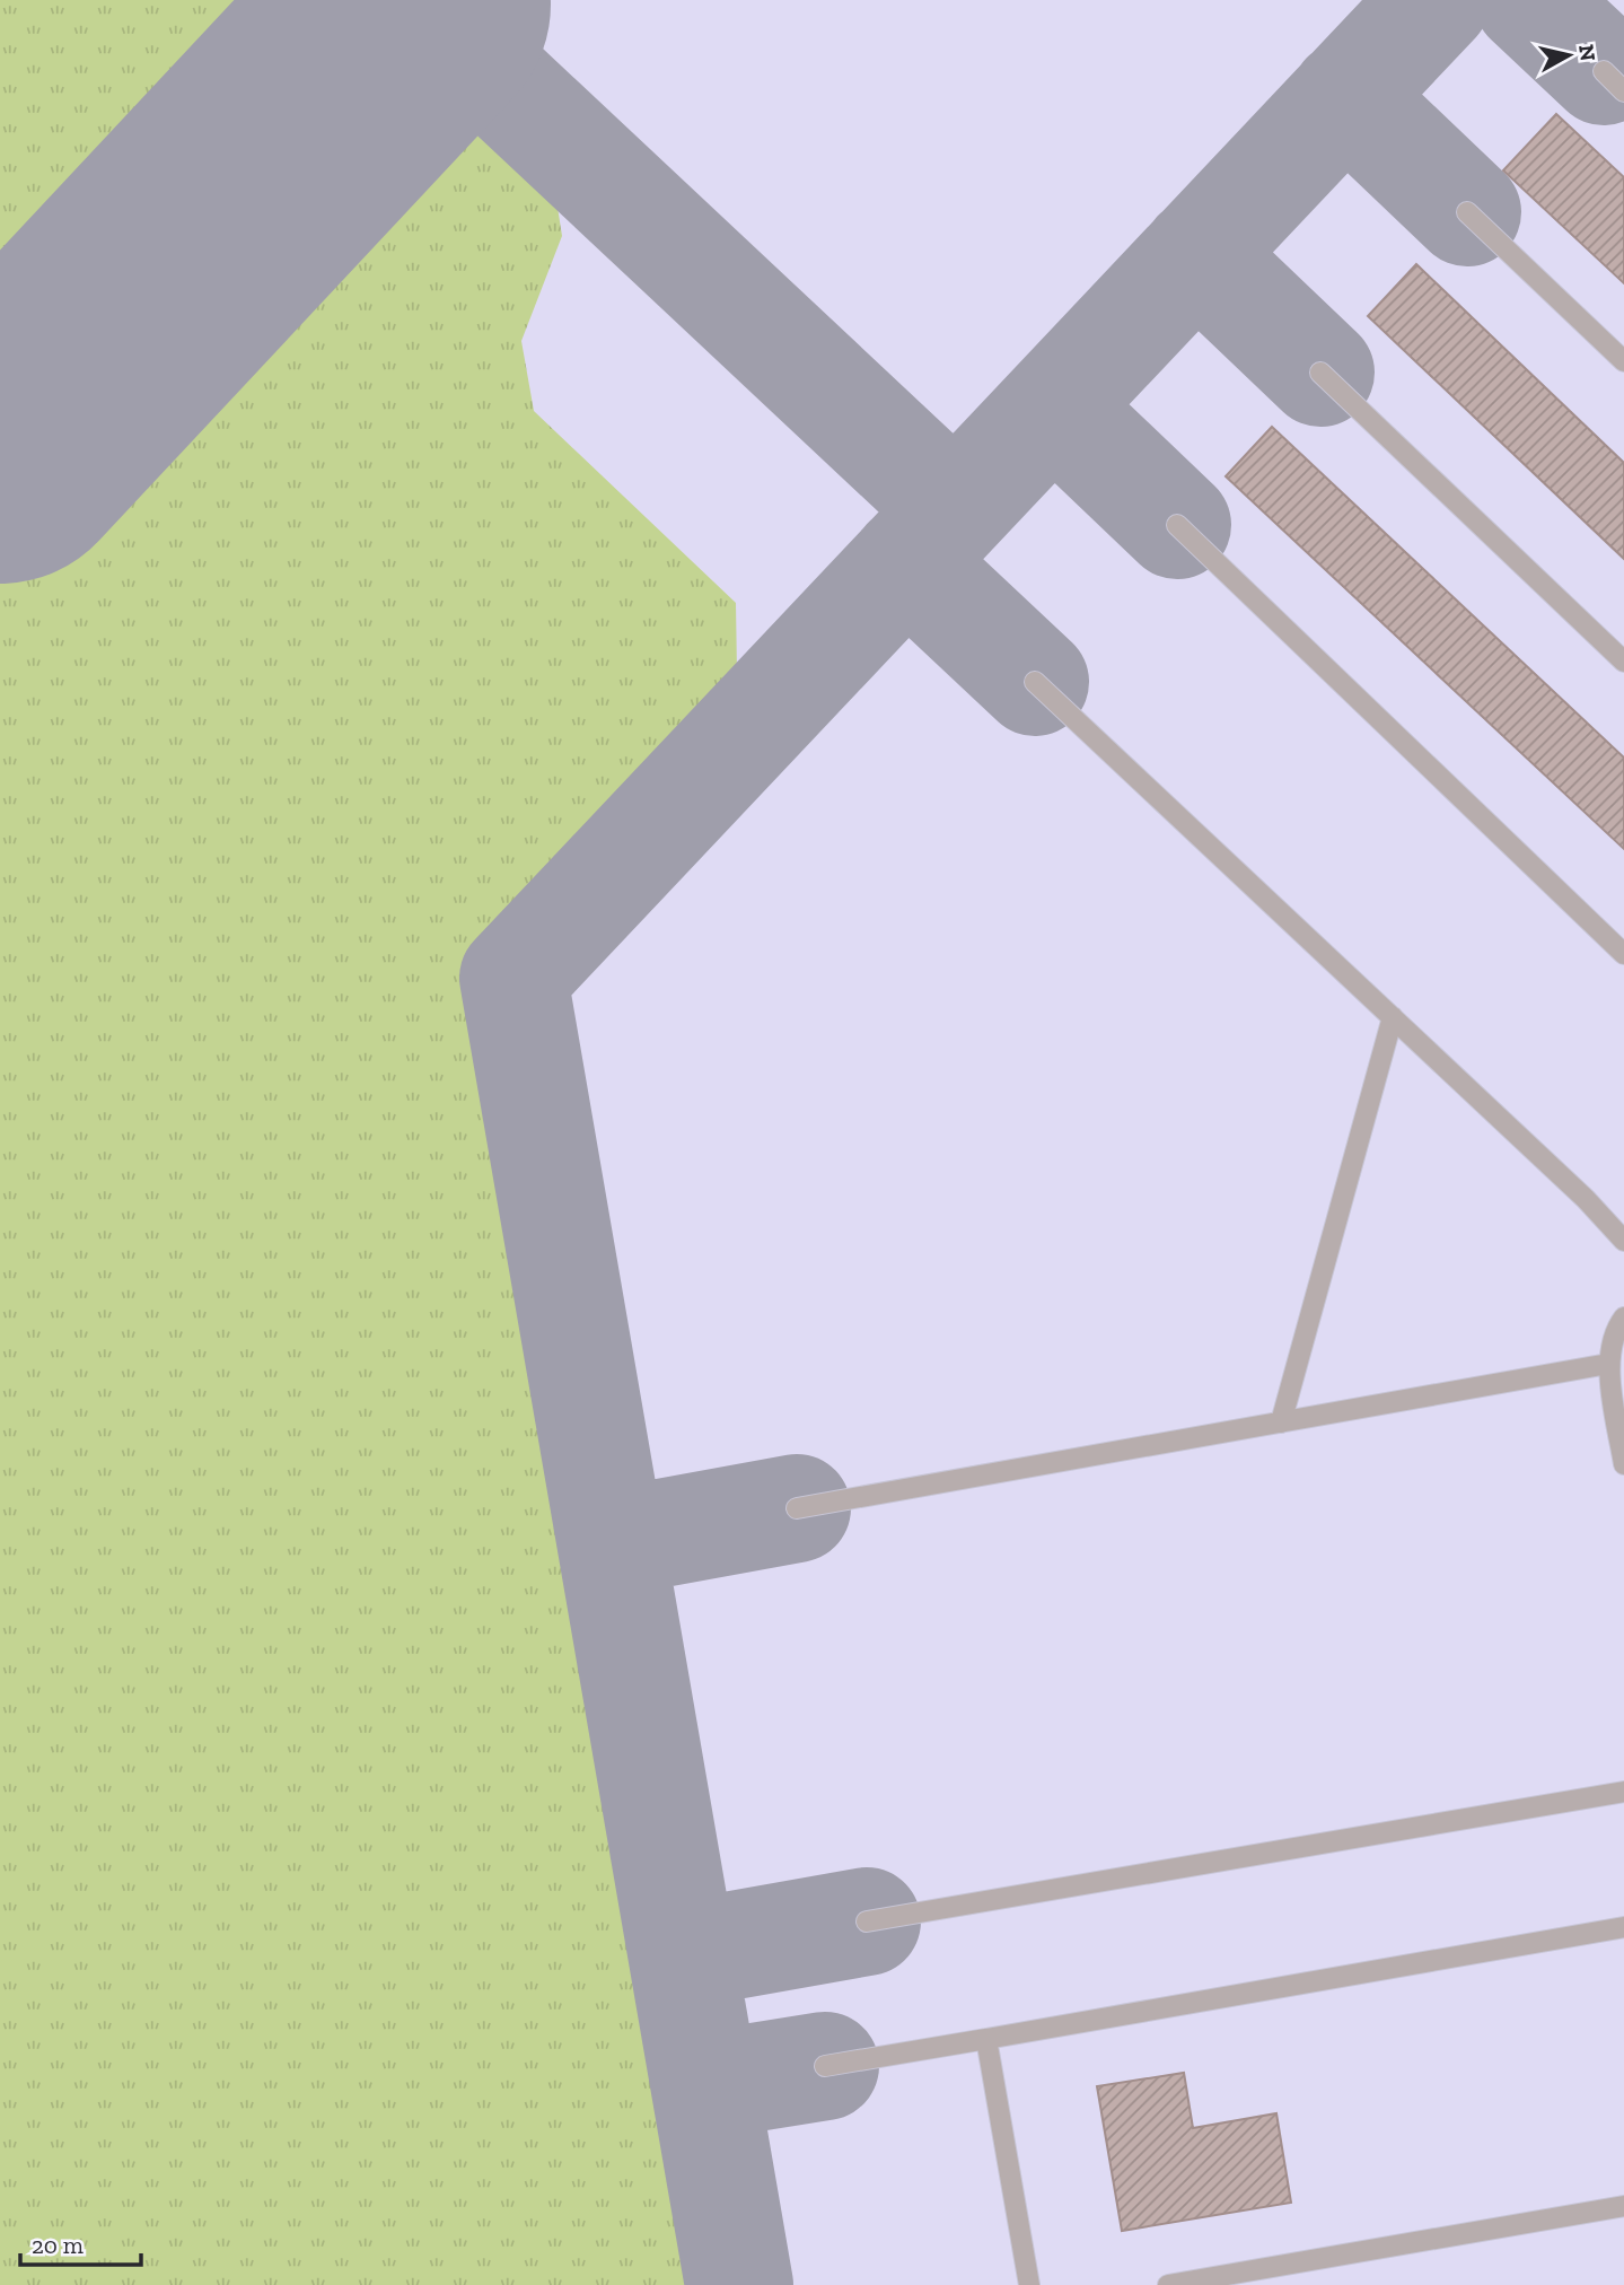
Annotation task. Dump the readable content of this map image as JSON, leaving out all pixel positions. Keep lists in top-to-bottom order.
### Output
{
  "scale_bar": "20 m",
  "north": "right"
}
